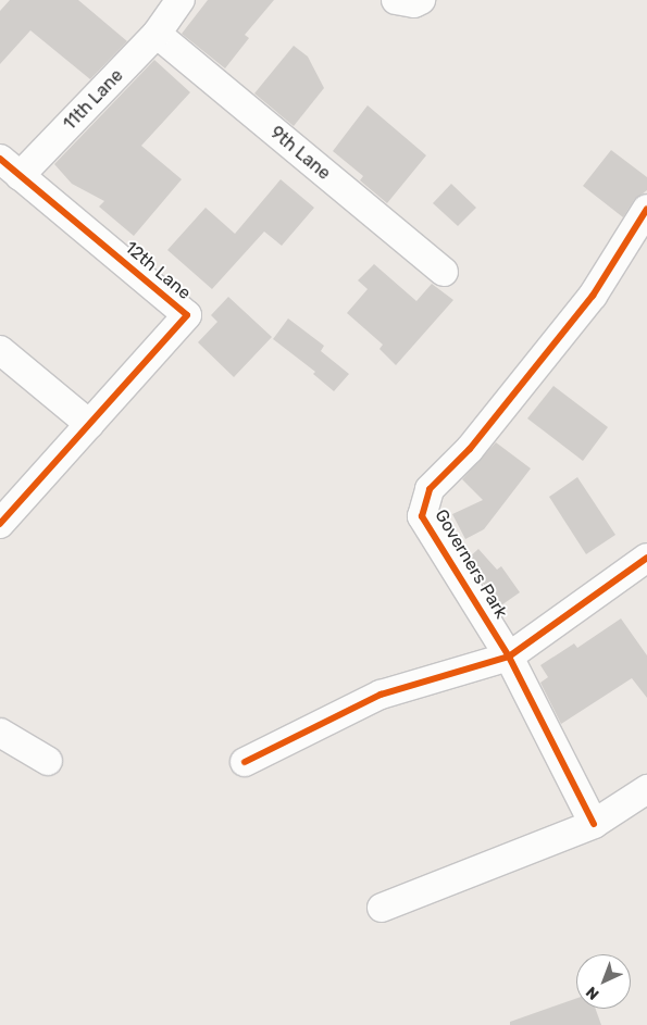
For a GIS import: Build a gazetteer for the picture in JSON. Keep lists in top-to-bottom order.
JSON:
{
  "streets": {
    "street": [
      "11th Lane",
      "9th Lane",
      "12th Lane",
      "Governers Park"
    ]
  },
  "crossings": [
    ["11th Lane", "9th Lane"],
    ["11th Lane", "12th Lane"]
  ],
  "north": "bottom left"
}
